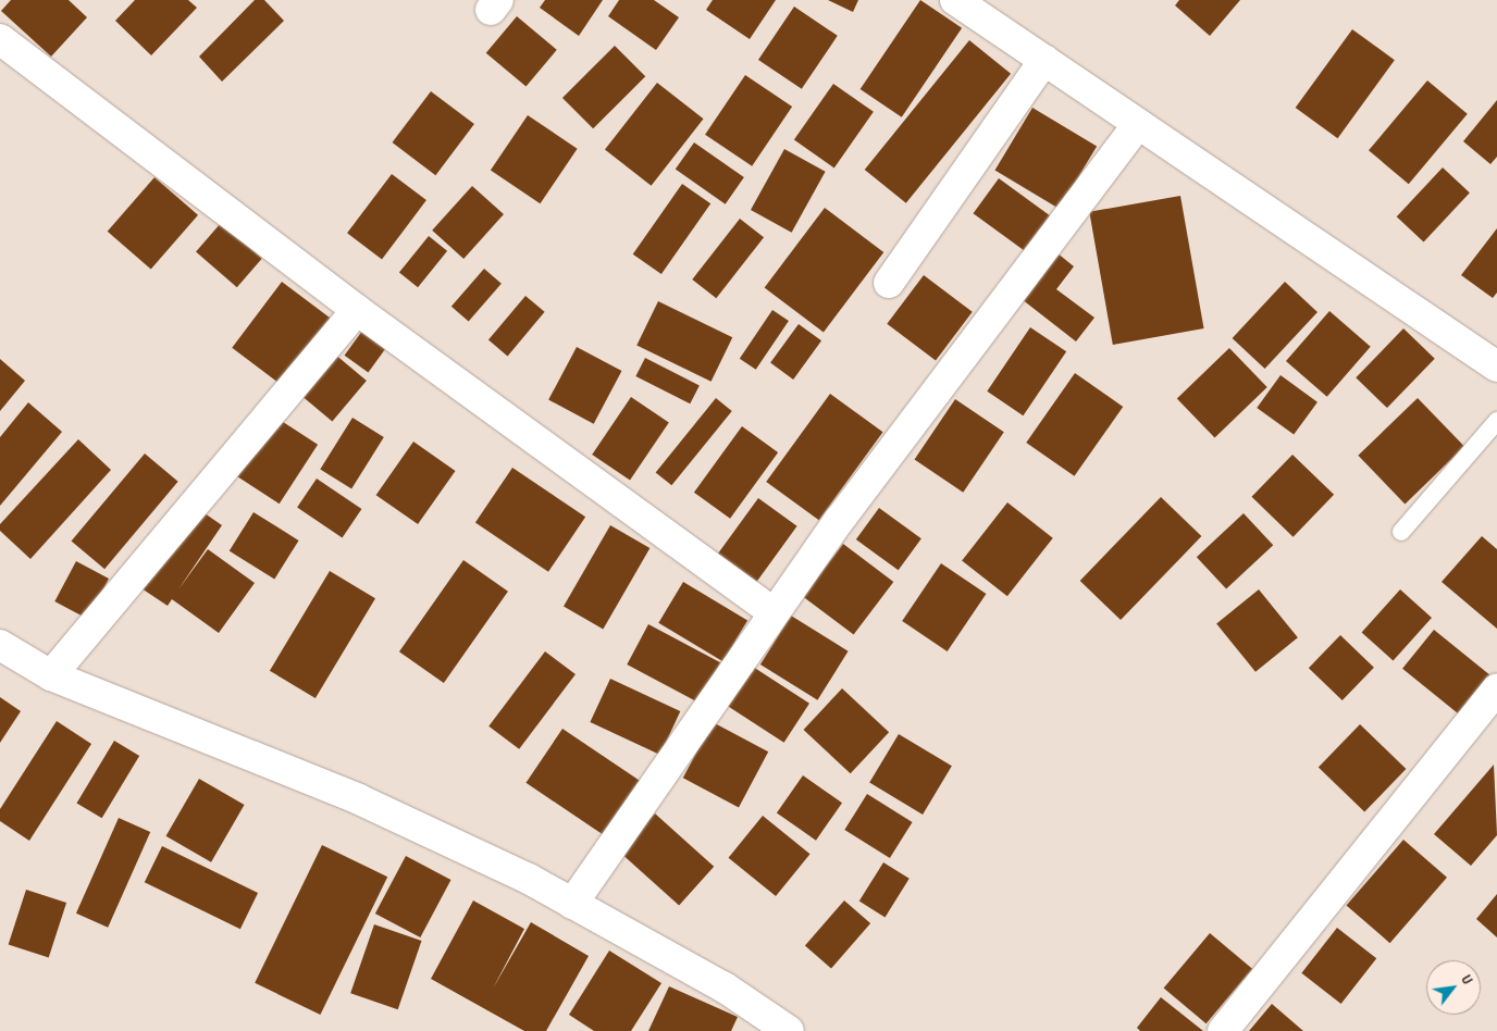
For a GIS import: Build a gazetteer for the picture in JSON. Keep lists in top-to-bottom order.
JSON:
{
  "north": "top right"
}
